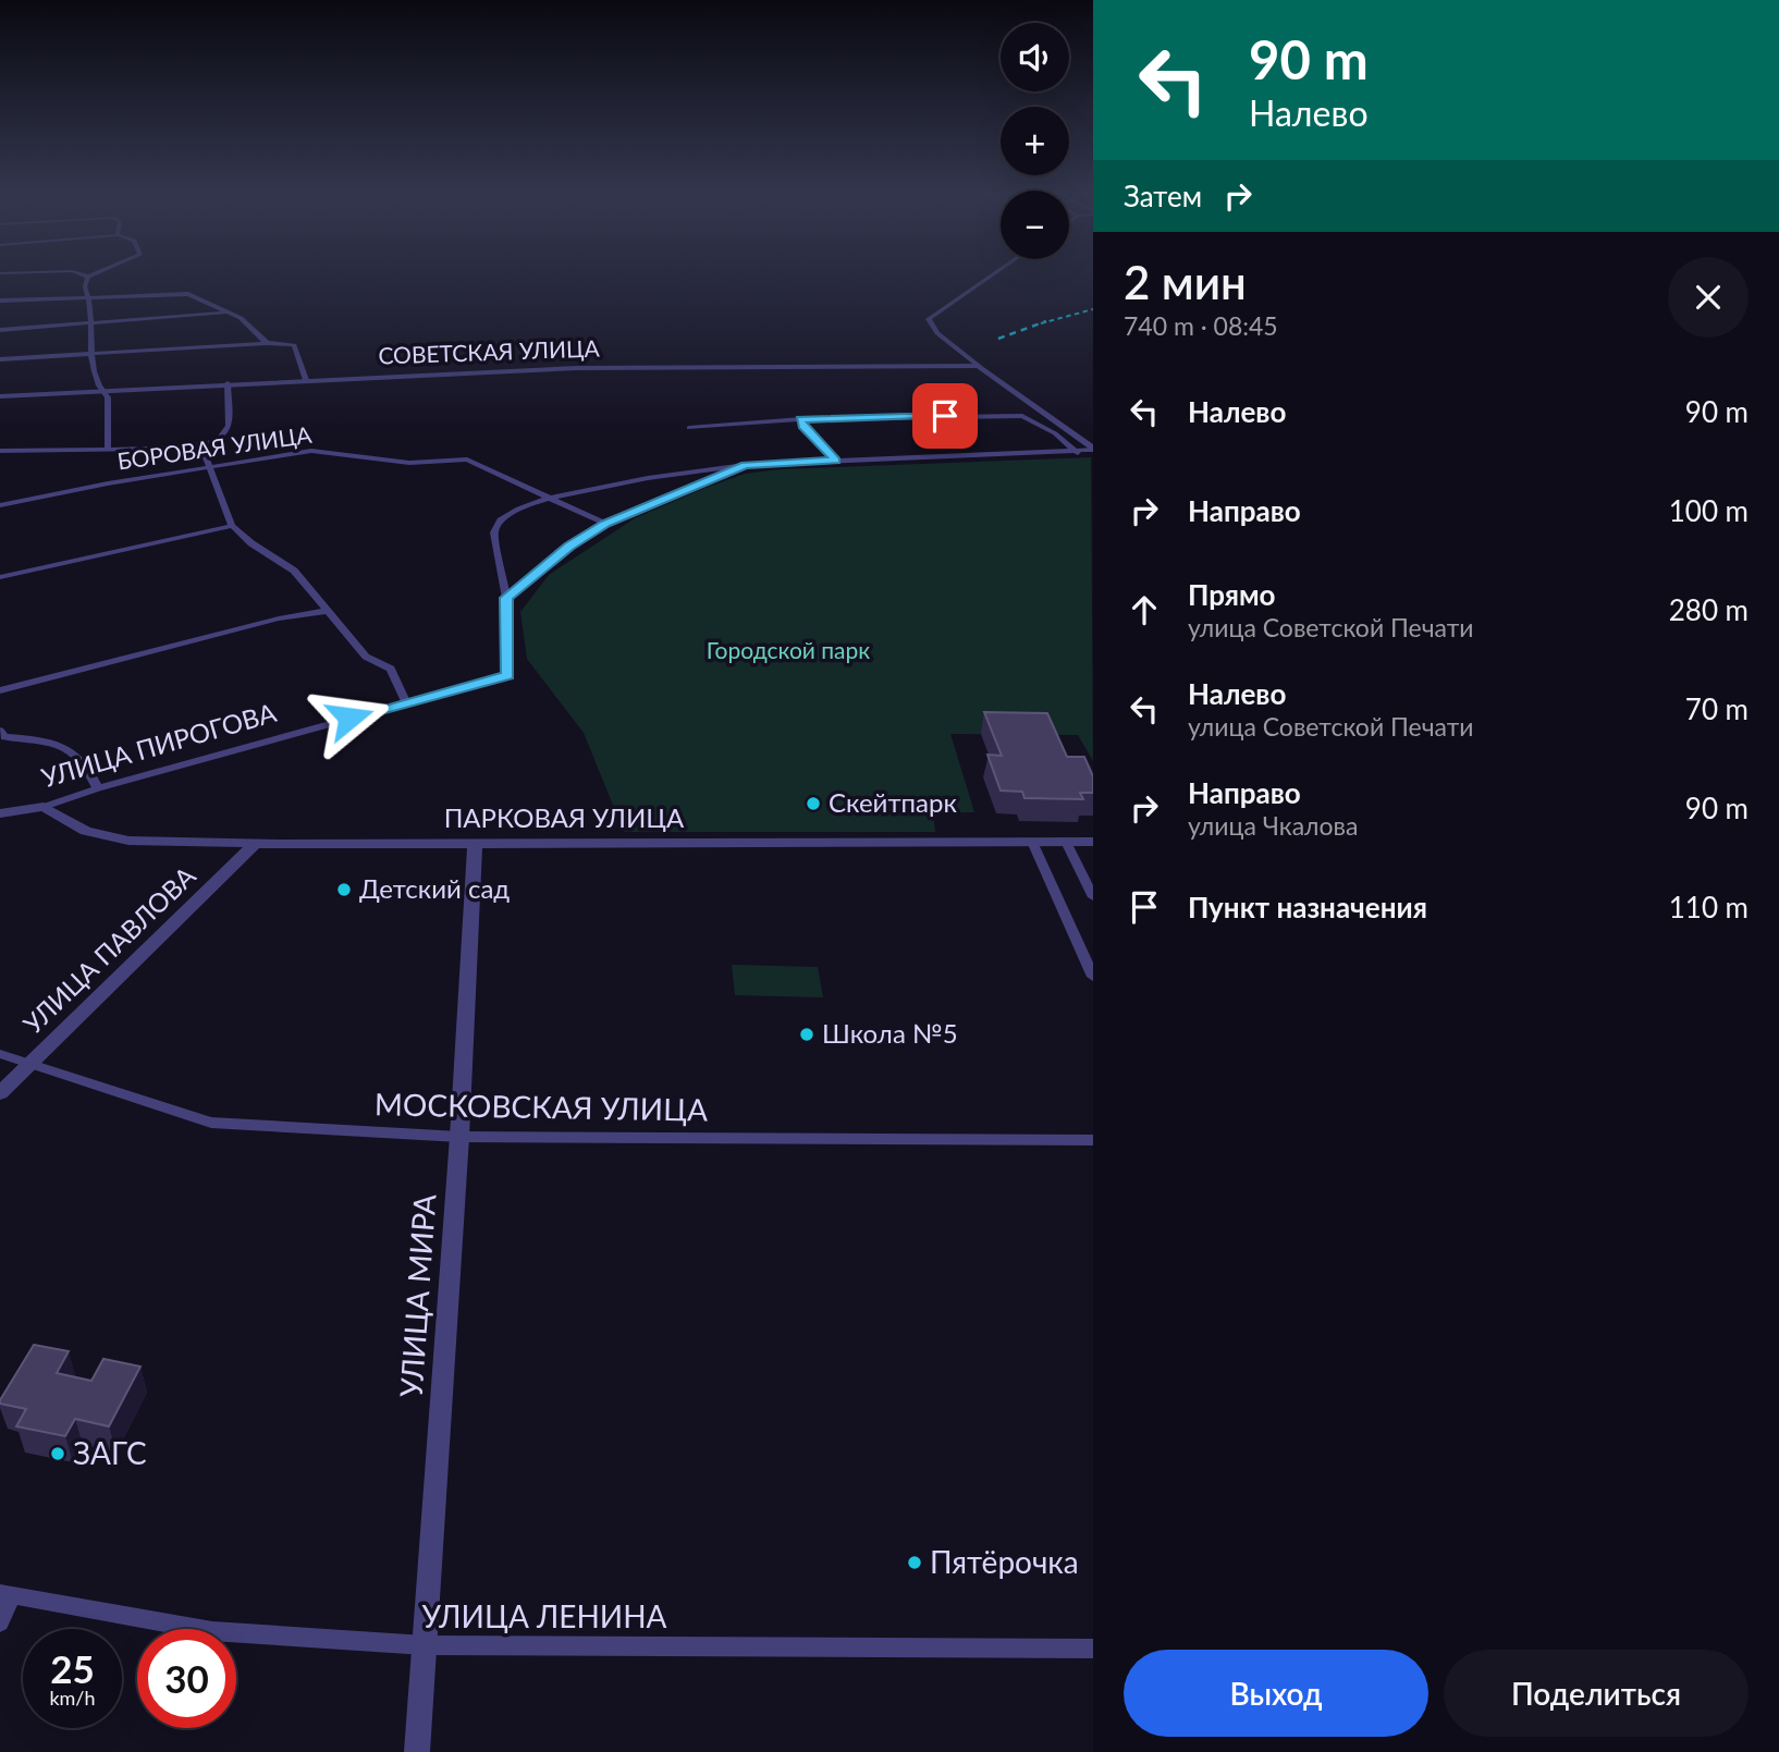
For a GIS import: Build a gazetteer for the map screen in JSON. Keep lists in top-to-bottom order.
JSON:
{
  "streets": {
    "street": [
      "СОВЕТСКАЯ УЛИЦА",
      "БОРОВАЯ УЛИЦА",
      "УЛИЦА ПИРОГОВА",
      "ПАРКОВАЯ УЛИЦА",
      "УЛИЦА ПАВЛОВА",
      "МОСКОВСКАЯ УЛИЦА",
      "УЛИЦА МИРА",
      "УЛИЦА ЛЕНИНА"
    ]
  },
  "crossings": [
    ["УЛИЦА ПИРОГОВА", "ПАРКОВАЯ УЛИЦА"],
    ["ПАРКОВАЯ УЛИЦА", "УЛИЦА ПАВЛОВА"],
    ["ПАРКОВАЯ УЛИЦА", "УЛИЦА МИРА"],
    ["УЛИЦА ПАВЛОВА", "МОСКОВСКАЯ УЛИЦА"],
    ["МОСКОВСКАЯ УЛИЦА", "УЛИЦА МИРА"],
    ["УЛИЦА МИРА", "УЛИЦА ЛЕНИНА"]
  ],
  "parks": ["Городской парк"],
  "places": [
    "Скейтпарк",
    "Детский сад",
    "Школа №5",
    "ЗАГС",
    "Пятёрочка"
  ],
  "page": {
    "turn": ["90 m", "Налево"],
    "map_buttons": ["+", "−"],
    "then": "Затем",
    "heading": ["2 мин", "740 m · 08:45"],
    "list": [
      {
        "name": "Налево",
        "value": "90 m"
      },
      {
        "name": "Направо",
        "value": "100 m"
      },
      {
        "name": "Прямо",
        "note": "улица Советской Печати",
        "value": "280 m"
      },
      {
        "name": "Налево",
        "note": "улица Советской Печати",
        "value": "70 m"
      },
      {
        "name": "Направо",
        "note": "улица Чкалова",
        "value": "90 m"
      },
      {
        "name": "Пункт назначения",
        "value": "110 m"
      }
    ],
    "speed": "25 km/h",
    "limit": "30",
    "buttons": ["Выход", "Поделиться"]
  }
}
